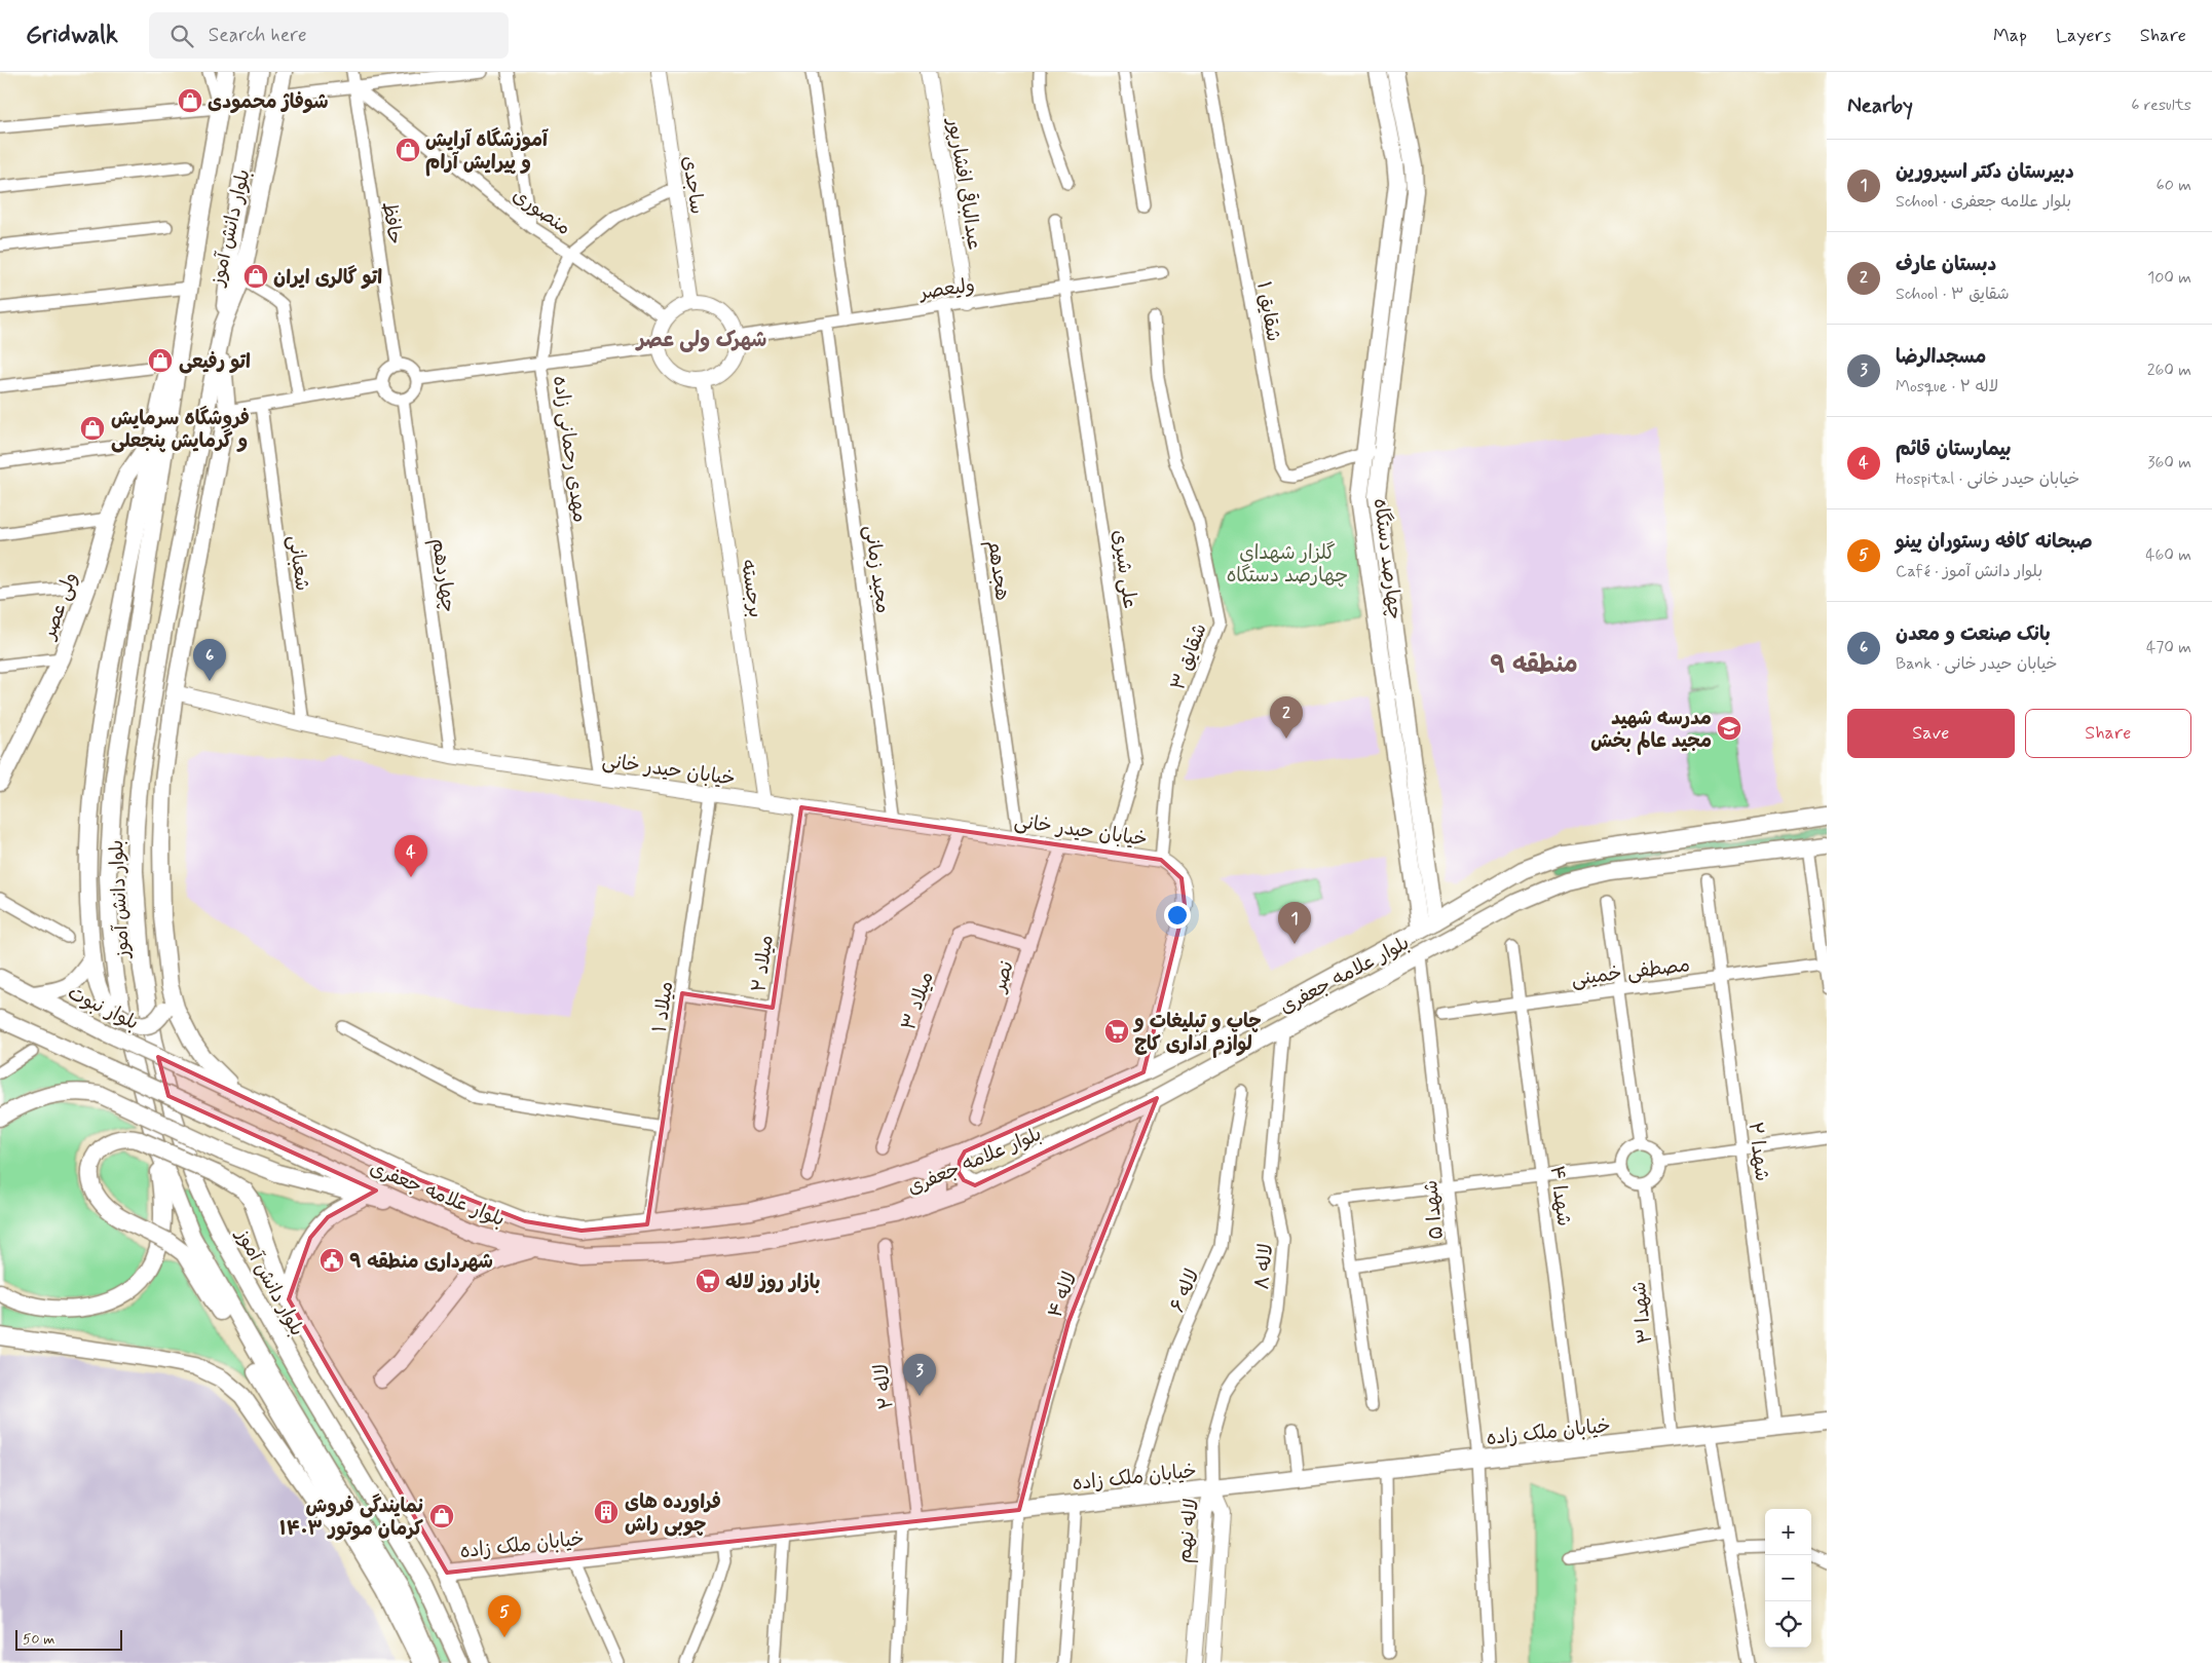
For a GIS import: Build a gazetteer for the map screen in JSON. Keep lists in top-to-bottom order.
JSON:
{
  "streets": {
    "main road": [
      "بلوار دانش آموز",
      "چهارصد دستگاه",
      "ولی عصر",
      "بلوار علامه جعفری",
      "بلوار نبوت",
      "خیابان ملک زاده"
    ],
    "street": [
      "عبدالباقی افشارپور",
      "ساجدی",
      "منصوری",
      "حافظ",
      "ولیعصر",
      "شقایق ۱",
      "مهدی رحمانی زاده",
      "شعبانی",
      "مجید زمانی",
      "علی شیری",
      "هجدهم",
      "چهاردهم",
      "برجسته",
      "شقایق ۳",
      "خیابان حیدر خانی",
      "میلاد ۲",
      "مصطفی خمینی",
      "نصر",
      "میلاد ۳",
      "میلاد ۱",
      "شهدا ۲",
      "شهدا ۴",
      "شهدا ۵",
      "لاله ۸",
      "لاله ۶",
      "لاله ۴",
      "شهدا ۳",
      "لاله ۲",
      "لاله نهم"
    ]
  },
  "crossings": [
    ["عبدالباقی افشارپور", "ولیعصر"],
    ["ساجدی", "منصوری"],
    ["ساجدی", "ولیعصر"],
    ["ساجدی", "مهدی رحمانی زاده"],
    ["ساجدی", "برجسته"],
    ["منصوری", "حافظ"],
    ["منصوری", "ولیعصر"],
    ["منصوری", "مهدی رحمانی زاده"],
    ["منصوری", "برجسته"],
    ["حافظ", "چهاردهم"],
    ["ولیعصر", "مجید زمانی"],
    ["ولیعصر", "علی شیری"],
    ["ولیعصر", "هجدهم"],
    ["ولیعصر", "برجسته"],
    ["شقایق ۱", "چهارصد دستگاه"],
    ["مهدی رحمانی زاده", "خیابان حیدر خانی"],
    ["چهارصد دستگاه", "بلوار علامه جعفری"],
    ["شعبانی", "خیابان حیدر خانی"],
    ["مجید زمانی", "خیابان حیدر خانی"],
    ["علی شیری", "خیابان حیدر خانی"],
    ["هجدهم", "خیابان حیدر خانی"],
    ["چهاردهم", "خیابان حیدر خانی"],
    ["برجسته", "خیابان حیدر خانی"],
    ["شقایق ۳", "خیابان حیدر خانی"],
    ["خیابان حیدر خانی", "میلاد ۲"],
    ["خیابان حیدر خانی", "نصر"],
    ["خیابان حیدر خانی", "میلاد ۱"],
    ["مصطفی خمینی", "شهدا ۲"],
    ["مصطفی خمینی", "شهدا ۴"],
    ["بلوار علامه جعفری", "بلوار نبوت"],
    ["بلوار علامه جعفری", "میلاد ۱"],
    ["بلوار علامه جعفری", "شهدا ۵"],
    ["بلوار علامه جعفری", "لاله ۸"],
    ["بلوار علامه جعفری", "لاله ۴"],
    ["نصر", "میلاد ۳"],
    ["شهدا ۲", "خیابان ملک زاده"],
    ["شهدا ۴", "خیابان ملک زاده"],
    ["شهدا ۵", "خیابان ملک زاده"],
    ["لاله ۸", "خیابان ملک زاده"],
    ["لاله ۸", "لاله نهم"],
    ["لاله ۶", "خیابان ملک زاده"],
    ["لاله ۴", "خیابان ملک زاده"],
    ["شهدا ۳", "خیابان ملک زاده"],
    ["لاله ۲", "خیابان ملک زاده"],
    ["خیابان ملک زاده", "لاله نهم"]
  ],
  "districts": ["شهرک ولی عصر", "منطقه ۹"],
  "parks": ["گلزار شهدای چهارصد دستگاه"],
  "places": {
    "shop": [
      "شوفاژ محمودی",
      "آموزشگاه آرایش و پیرایش آرام",
      "اتو گالری ایران",
      "اتو رفیعی",
      "فروشگاه سرمایش و گرمایش پنجعلی",
      "نمایندگی فروش ۱۴۰۳ کرمان موتور"
    ],
    "school or university": ["مدرسه شهید مجید عالم بخش"],
    "supermarket": ["چاپ و تبلیغات و لوازم اداری کاج", "بازار روز لاله"],
    "public building": ["شهرداری منطقه ۹"],
    "building": ["فراورده های چوبی راش"]
  },
  "scale_bar": "50 m",
  "page": {
    "header": "Gridwalk",
    "search": "Search here",
    "nav": ["Map", "Layers", "Share"],
    "heading": ["Nearby", "6 results"],
    "list": [
      {
        "mark": "1",
        "name": "دبیرستان دکتر اسپرورین",
        "note": "School · بلوار علامه جعفری",
        "value": "60 m"
      },
      {
        "mark": "2",
        "name": "دبستان عارف",
        "note": "School · شقایق ۳",
        "value": "100 m"
      },
      {
        "mark": "3",
        "name": "مسجدالرضا",
        "note": "Mosque · لاله ۲",
        "value": "260 m"
      },
      {
        "mark": "4",
        "name": "بیمارستان قائم",
        "note": "Hospital · خیابان حیدر خانی",
        "value": "360 m"
      },
      {
        "mark": "5",
        "name": "صبحانه کافه رستوران پینو",
        "note": "Café · بلوار دانش آموز",
        "value": "460 m"
      },
      {
        "mark": "6",
        "name": "بانک صنعت و معدن",
        "note": "Bank · خیابان حیدر خانی",
        "value": "470 m"
      }
    ],
    "pins": [
      "6",
      "2",
      "4",
      "1",
      "3",
      "5"
    ],
    "buttons": ["Save", "Share"],
    "map_buttons": ["+", "−"],
    "scale": "50 m"
  }
}
